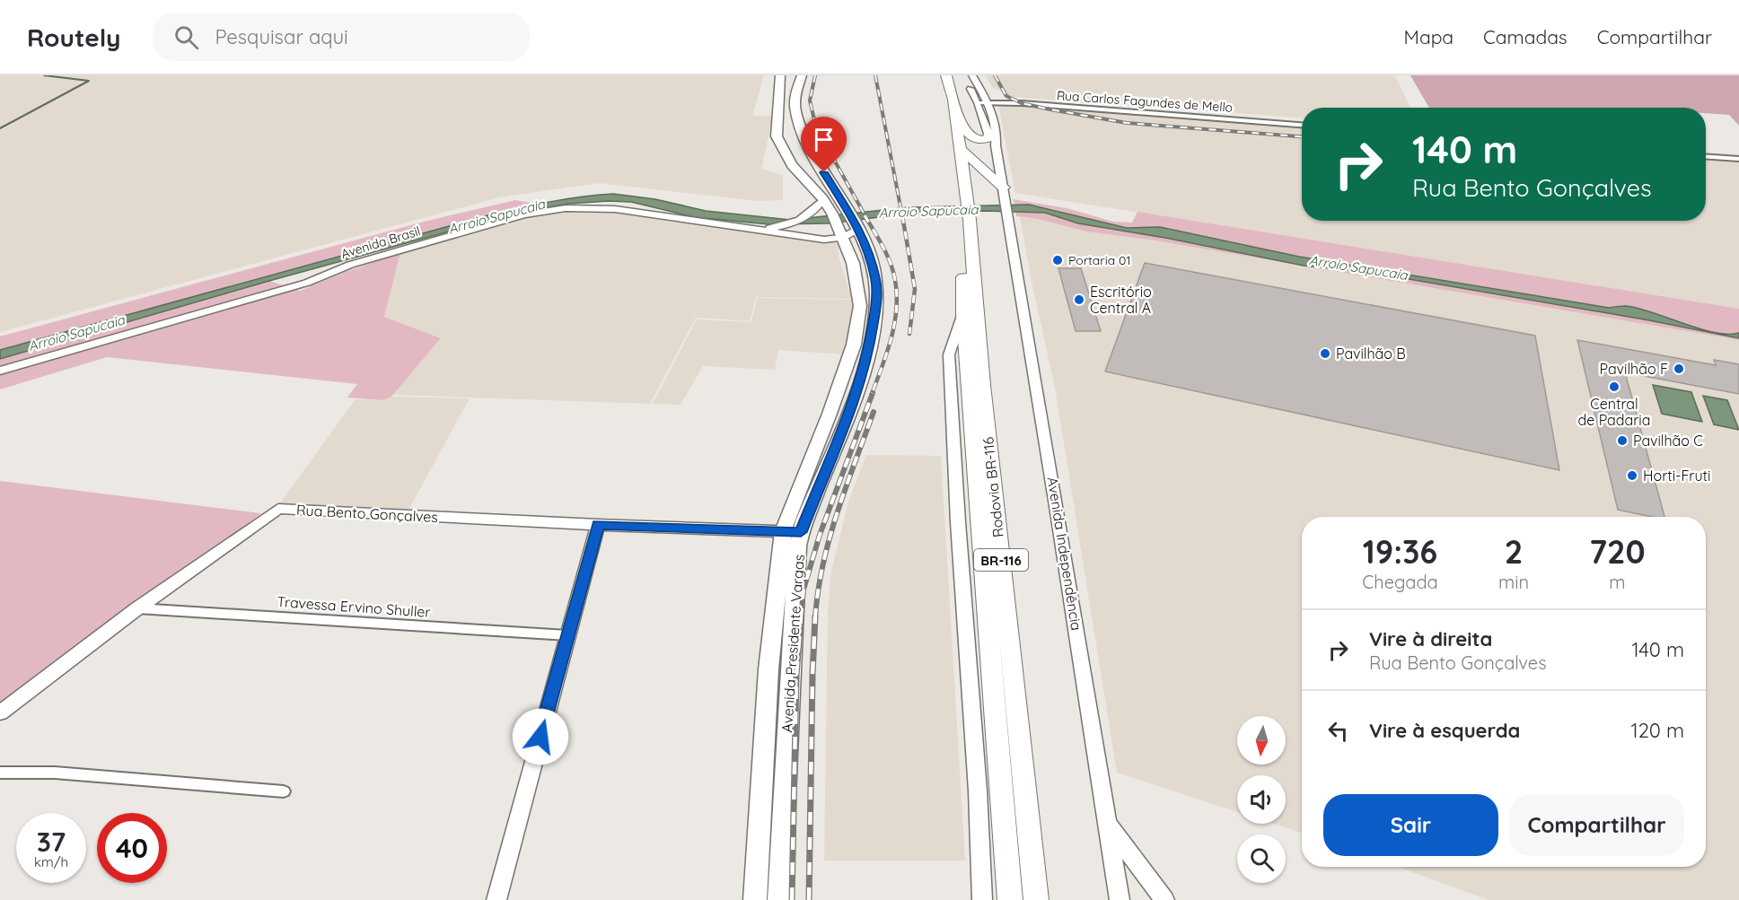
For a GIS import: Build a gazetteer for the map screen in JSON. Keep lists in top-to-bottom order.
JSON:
{
  "streets": {
    "highway": ["Rodovia BR-116", "BR-116"],
    "main road": [
      "Avenida Brasil",
      "Rua Bento Gonçalves",
      "Avenida Independência",
      "Avenida Presidente Vargas"
    ],
    "street": ["Rua Carlos Fagundes de Mello", "Travessa Ervino Shuller"]
  },
  "crossings": [
    ["Rua Carlos Fagundes de Mello", "Avenida Independência"],
    ["Avenida Brasil", "Avenida Presidente Vargas"],
    ["Rua Bento Gonçalves", "Travessa Ervino Shuller"],
    ["Rua Bento Gonçalves", "Avenida Presidente Vargas"]
  ],
  "water": ["Arroio Sapucaia"],
  "places": [
    "Portaria 01",
    "Escritório Central A",
    "Pavilhão B",
    "Pavilhão F",
    "Central de Padaria",
    "Pavilhão C",
    "Horti-Fruti"
  ],
  "north": "bottom",
  "page": {
    "header": "Routely",
    "search": "Pesquisar aqui",
    "nav": ["Mapa", "Camadas", "Compartilhar"],
    "turn": ["140 m", "Rua Bento Gonçalves"],
    "eta": [
      "19:36",
      "Chegada",
      "2",
      "min",
      "720",
      "m"
    ],
    "list": [
      {
        "name": "Vire à direita",
        "note": "Rua Bento Gonçalves",
        "value": "140 m"
      },
      {
        "name": "Vire à esquerda",
        "value": "120 m"
      }
    ],
    "buttons": ["Sair", "Compartilhar"],
    "speed": "37 km/h",
    "limit": "40"
  }
}
